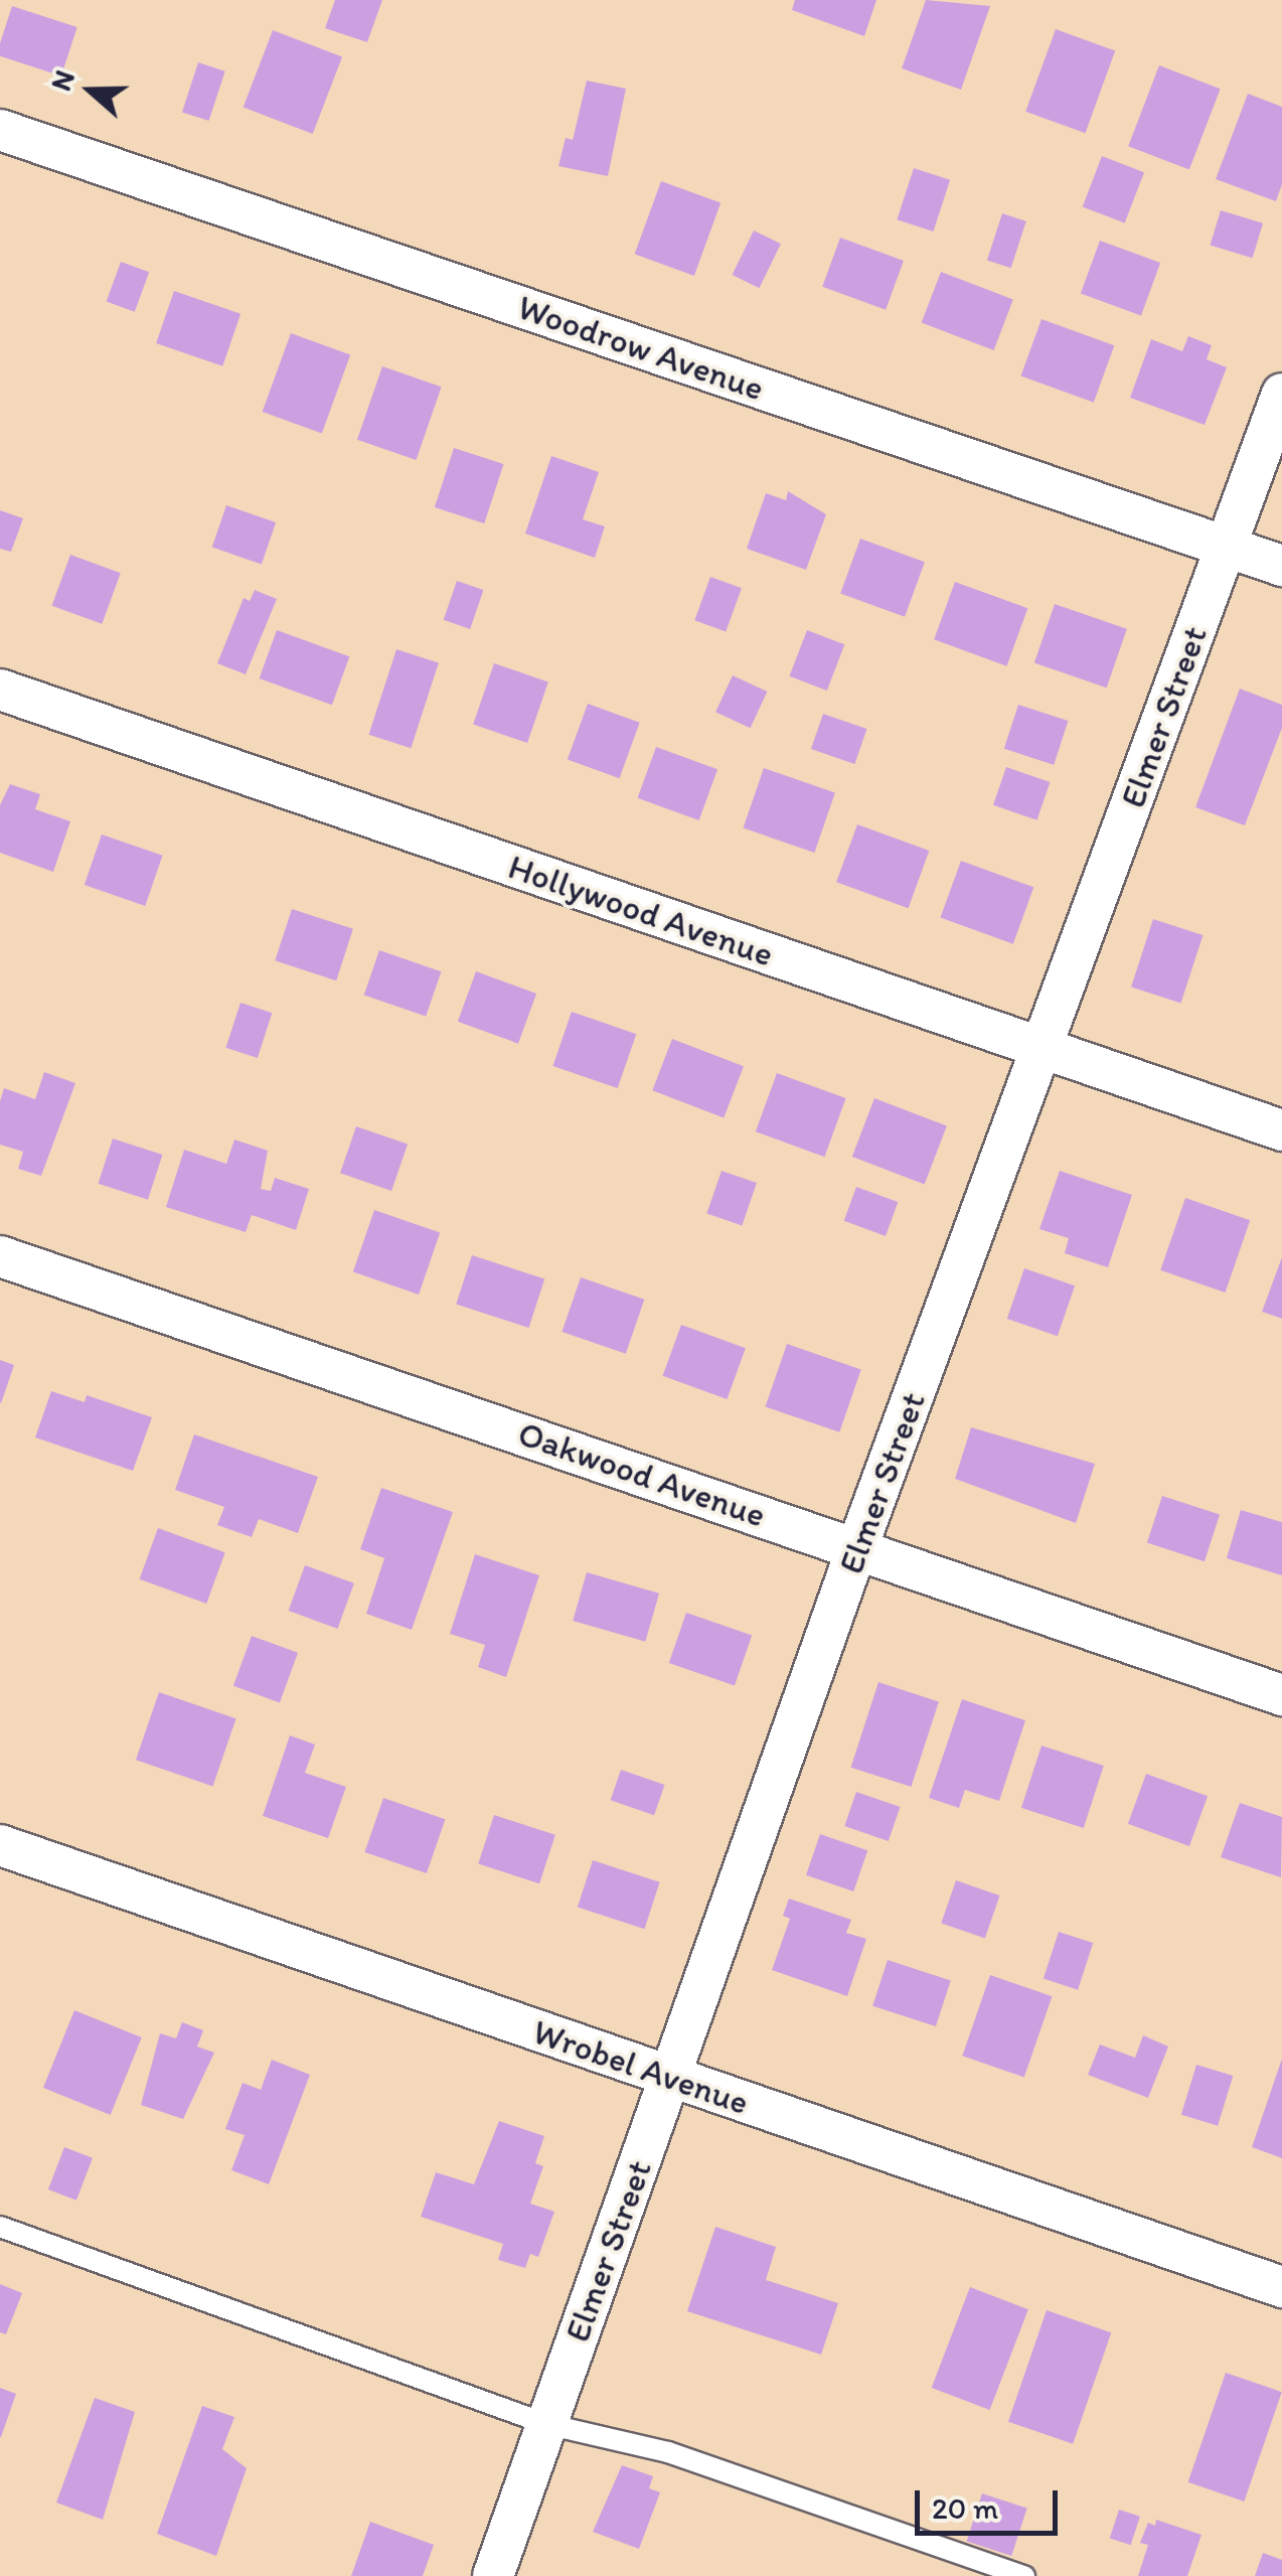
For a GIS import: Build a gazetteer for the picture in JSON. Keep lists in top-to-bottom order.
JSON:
{
  "streets": {
    "street": [
      "Woodrow Avenue",
      "Elmer Street",
      "Hollywood Avenue",
      "Oakwood Avenue",
      "Wrobel Avenue"
    ]
  },
  "crossings": [
    ["Woodrow Avenue", "Elmer Street"],
    ["Elmer Street", "Hollywood Avenue"],
    ["Elmer Street", "Oakwood Avenue"],
    ["Elmer Street", "Wrobel Avenue"]
  ],
  "scale_bar": "20 m",
  "north": "left"
}
